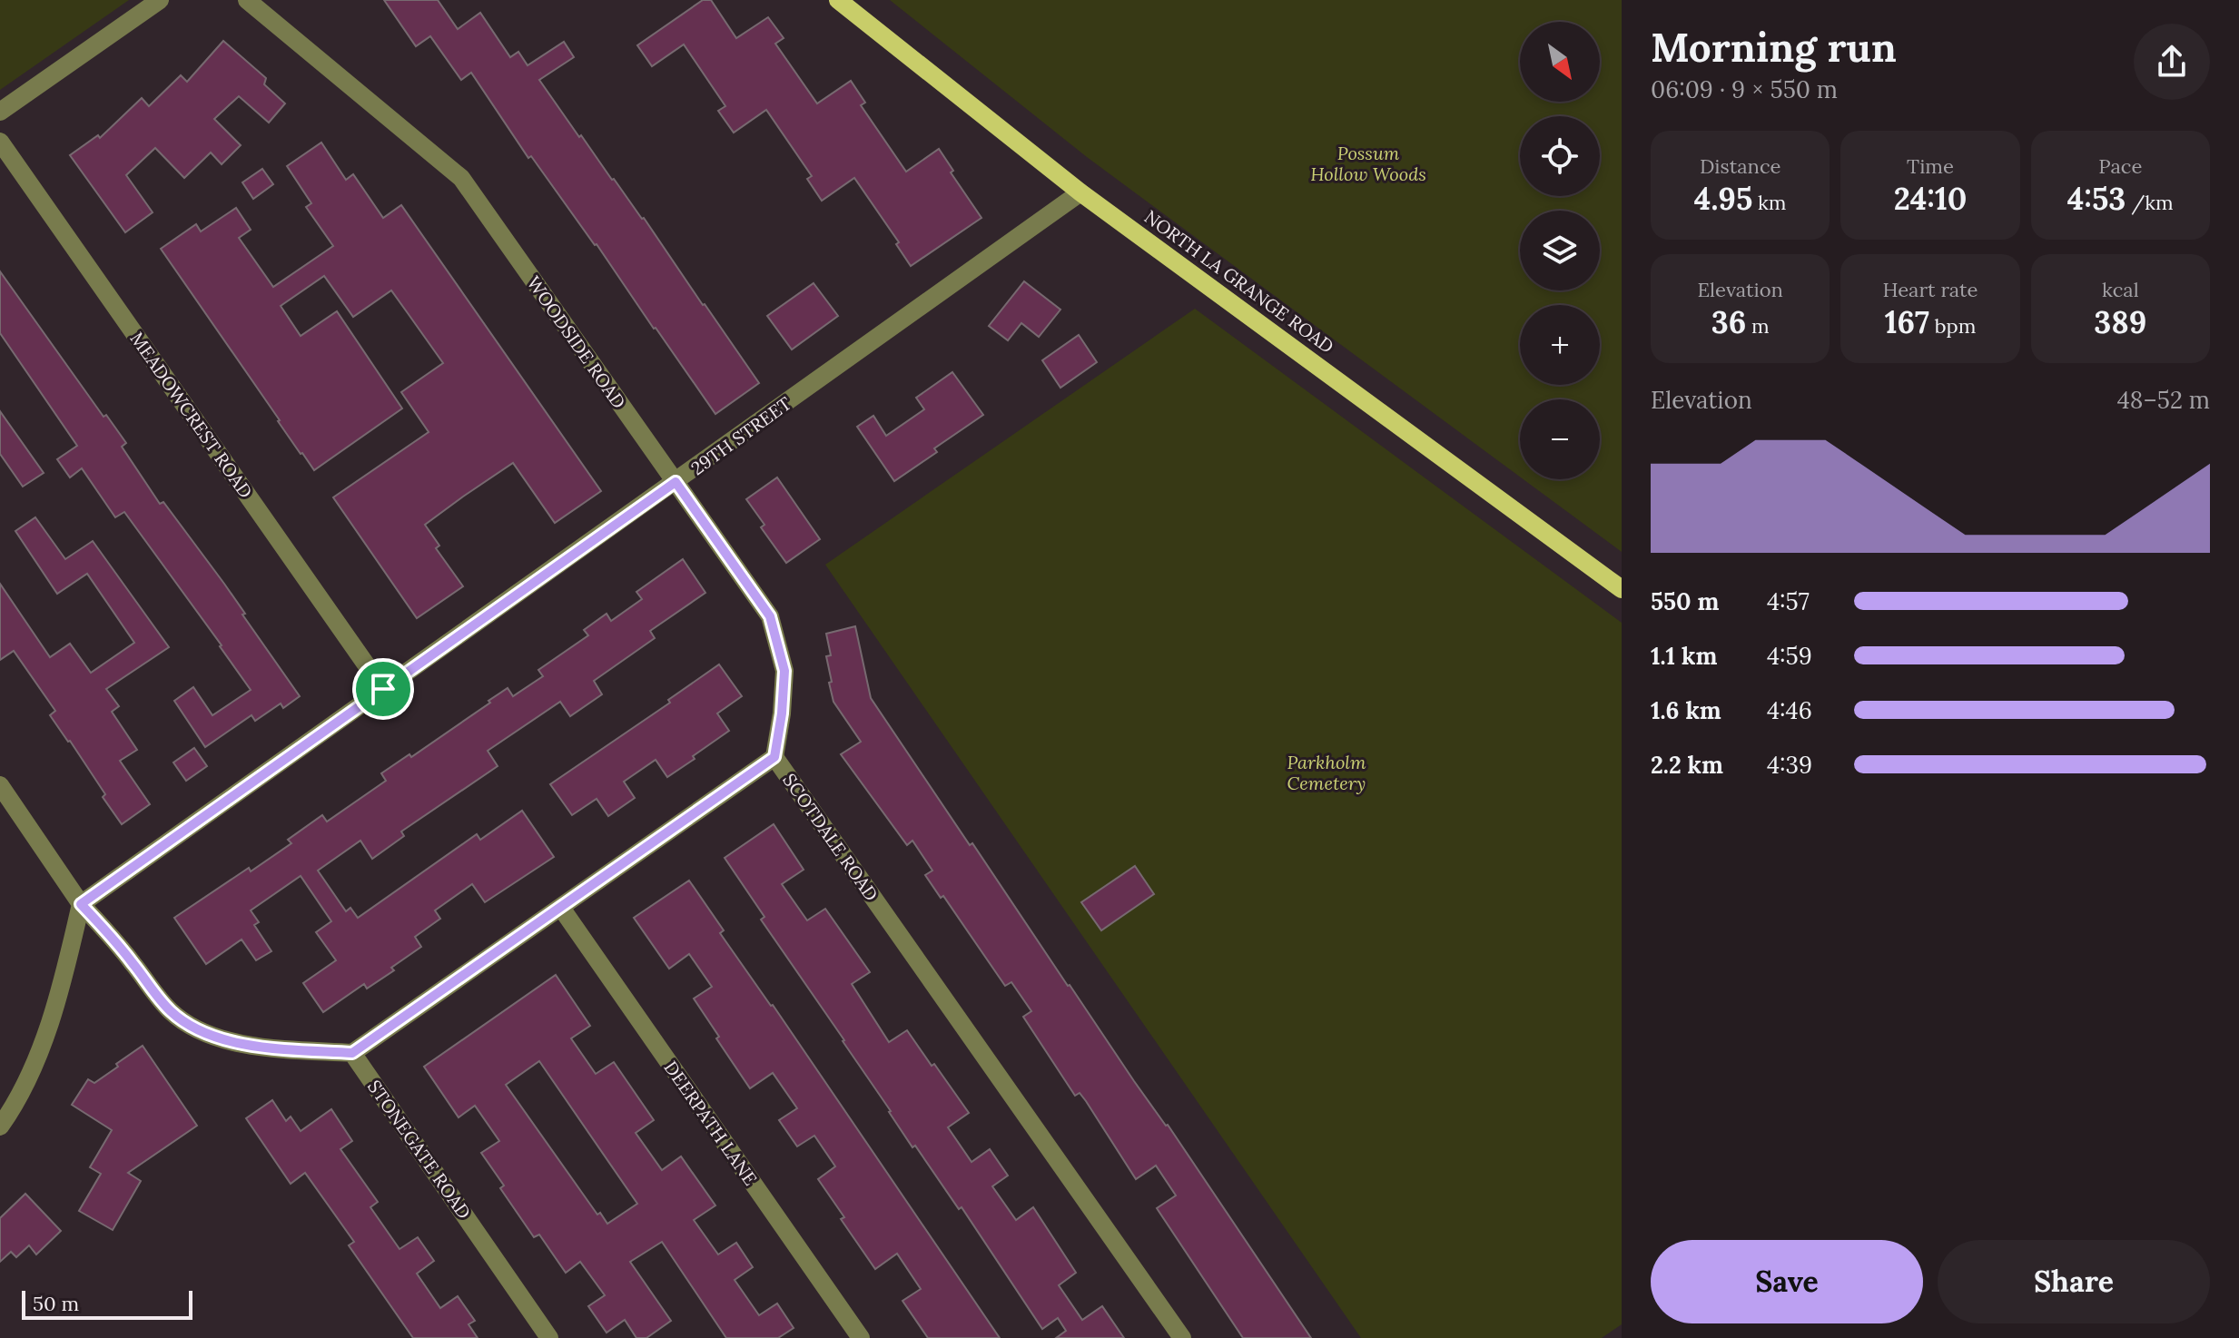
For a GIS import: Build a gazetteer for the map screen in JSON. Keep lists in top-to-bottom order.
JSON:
{
  "streets": {
    "main road": ["NORTH LA GRANGE ROAD"],
    "street": [
      "WOODSIDE ROAD",
      "MEADOWCREST ROAD",
      "29TH STREET",
      "SCOTDALE ROAD",
      "DEERPATH LANE",
      "STONEGATE ROAD"
    ]
  },
  "crossings": [
    ["NORTH LA GRANGE ROAD", "29TH STREET"],
    ["WOODSIDE ROAD", "29TH STREET"],
    ["WOODSIDE ROAD", "SCOTDALE ROAD"],
    ["MEADOWCREST ROAD", "29TH STREET"],
    ["SCOTDALE ROAD", "DEERPATH LANE"],
    ["SCOTDALE ROAD", "STONEGATE ROAD"]
  ],
  "parks": ["Possum Hollow Woods", "Parkholm Cemetery"],
  "scale_bar": "50 m",
  "north": "bottom right",
  "page": {
    "heading": ["Morning run", "06:09 · 9 × 550 m"],
    "map_buttons": ["+", "−"],
    "stats": [
      ["Distance", "4.95 km"],
      ["Time", "24:10"],
      ["Pace", "4:53 /km"],
      ["Elevation", "36 m"],
      ["Heart rate", "167 bpm"],
      ["kcal", "389"]
    ],
    "chart": ["Elevation", "48–52 m"],
    "list": [
      {
        "name": "550 m",
        "note": "4:57"
      },
      {
        "name": "1.1 km",
        "note": "4:59"
      },
      {
        "name": "1.6 km",
        "note": "4:46"
      },
      {
        "name": "2.2 km",
        "note": "4:39"
      }
    ],
    "buttons": ["Save", "Share"],
    "scale": "50 m"
  }
}
